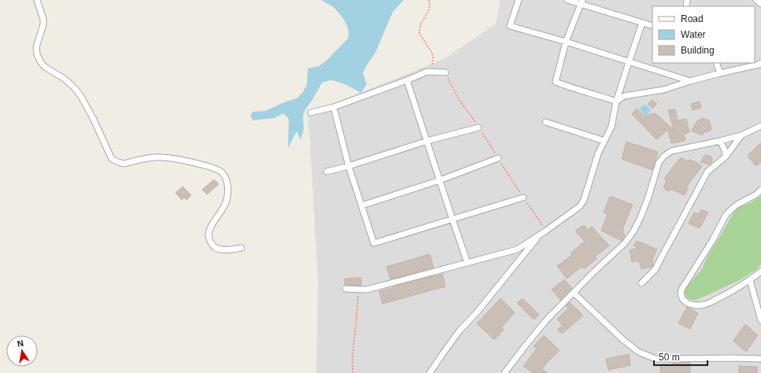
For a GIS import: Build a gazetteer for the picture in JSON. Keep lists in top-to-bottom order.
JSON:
{
  "legend": ["Road", "Water", "Building"],
  "scale_bar": "50 m",
  "north": "top"
}
